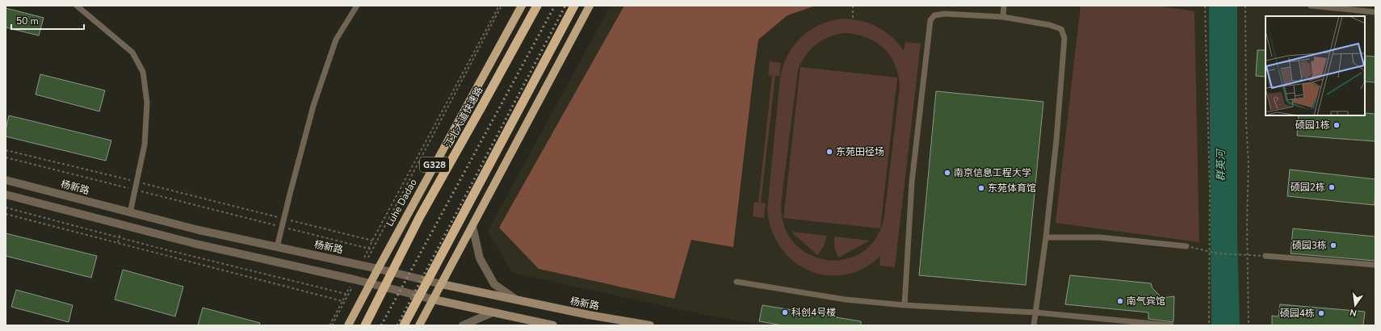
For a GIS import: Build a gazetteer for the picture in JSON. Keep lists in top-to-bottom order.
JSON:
{
  "streets": {
    "highway": ["江北大道快速路", "G328"],
    "main road": ["杨新路", "Luhe Dadao"]
  },
  "crossings": [
    ["杨新路", "Luhe Dadao"]
  ],
  "water": ["群英河"],
  "places": [
    "硕园1栋",
    "东苑田径场",
    "南京信息工程大学",
    "硕园2栋",
    "东苑体育馆",
    "硕园3栋",
    "南气宾馆",
    "科创4号楼",
    "硕园4栋"
  ],
  "scale_bar": "50 m",
  "north": "bottom"
}
